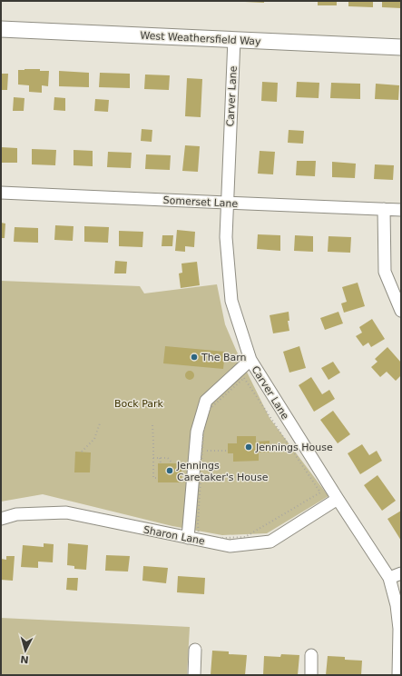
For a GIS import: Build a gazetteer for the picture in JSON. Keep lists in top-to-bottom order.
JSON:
{
  "streets": {
    "street": [
      "West Weathersfield Way",
      "Carver Lane",
      "Somerset Lane",
      "Sharon Lane"
    ]
  },
  "crossings": [
    ["West Weathersfield Way", "Carver Lane"],
    ["Carver Lane", "Somerset Lane"],
    ["Carver Lane", "Sharon Lane"]
  ],
  "parks": ["Bock Park"],
  "places": ["The Barn", "Jennings House", "Jennings Caretaker's House"],
  "north": "bottom"
}
